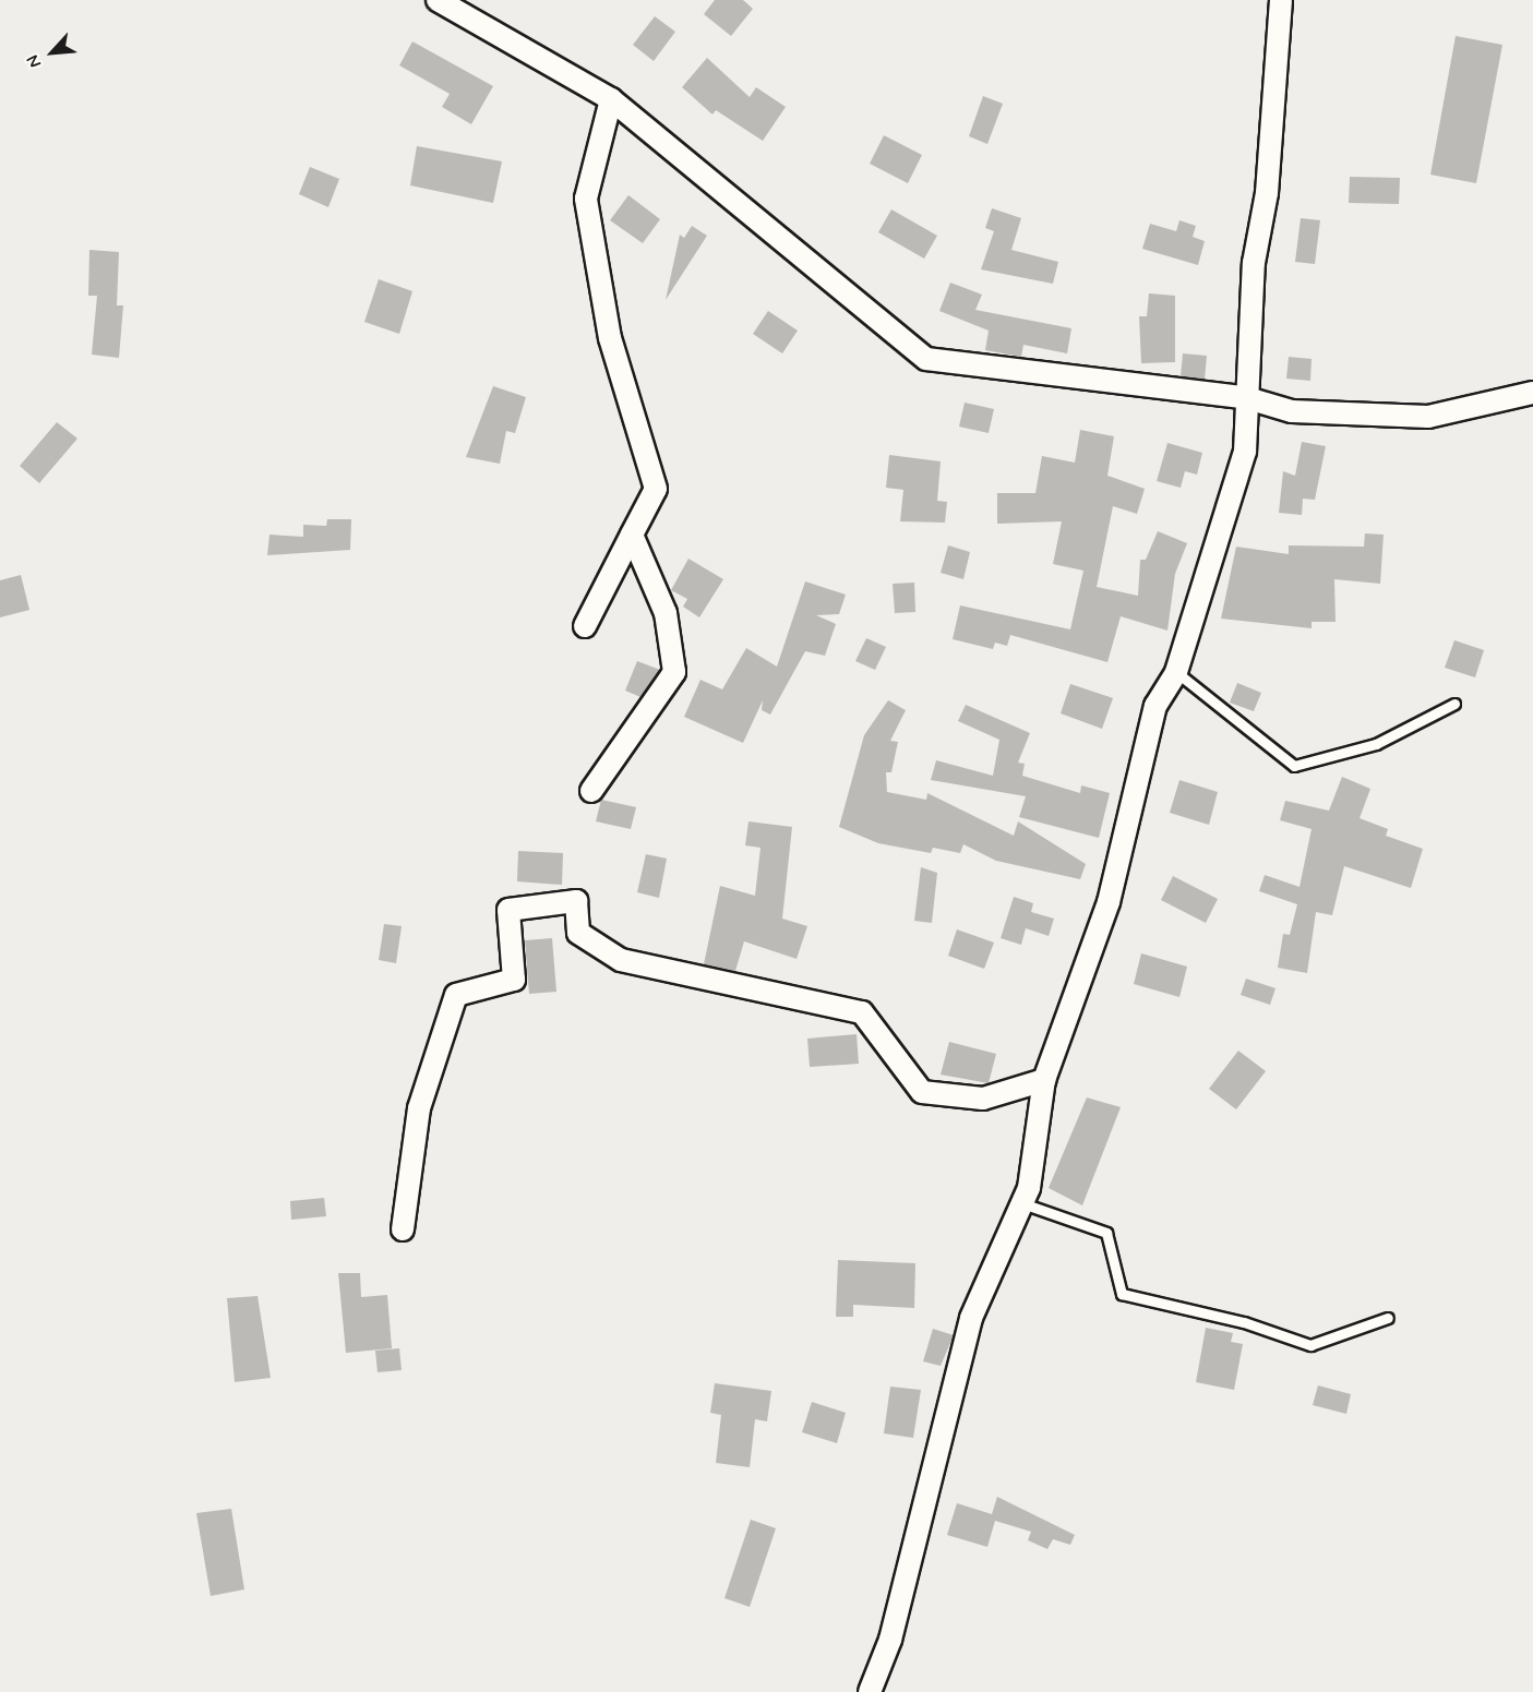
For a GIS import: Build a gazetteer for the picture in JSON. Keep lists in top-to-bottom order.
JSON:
{
  "north": "bottom left"
}
